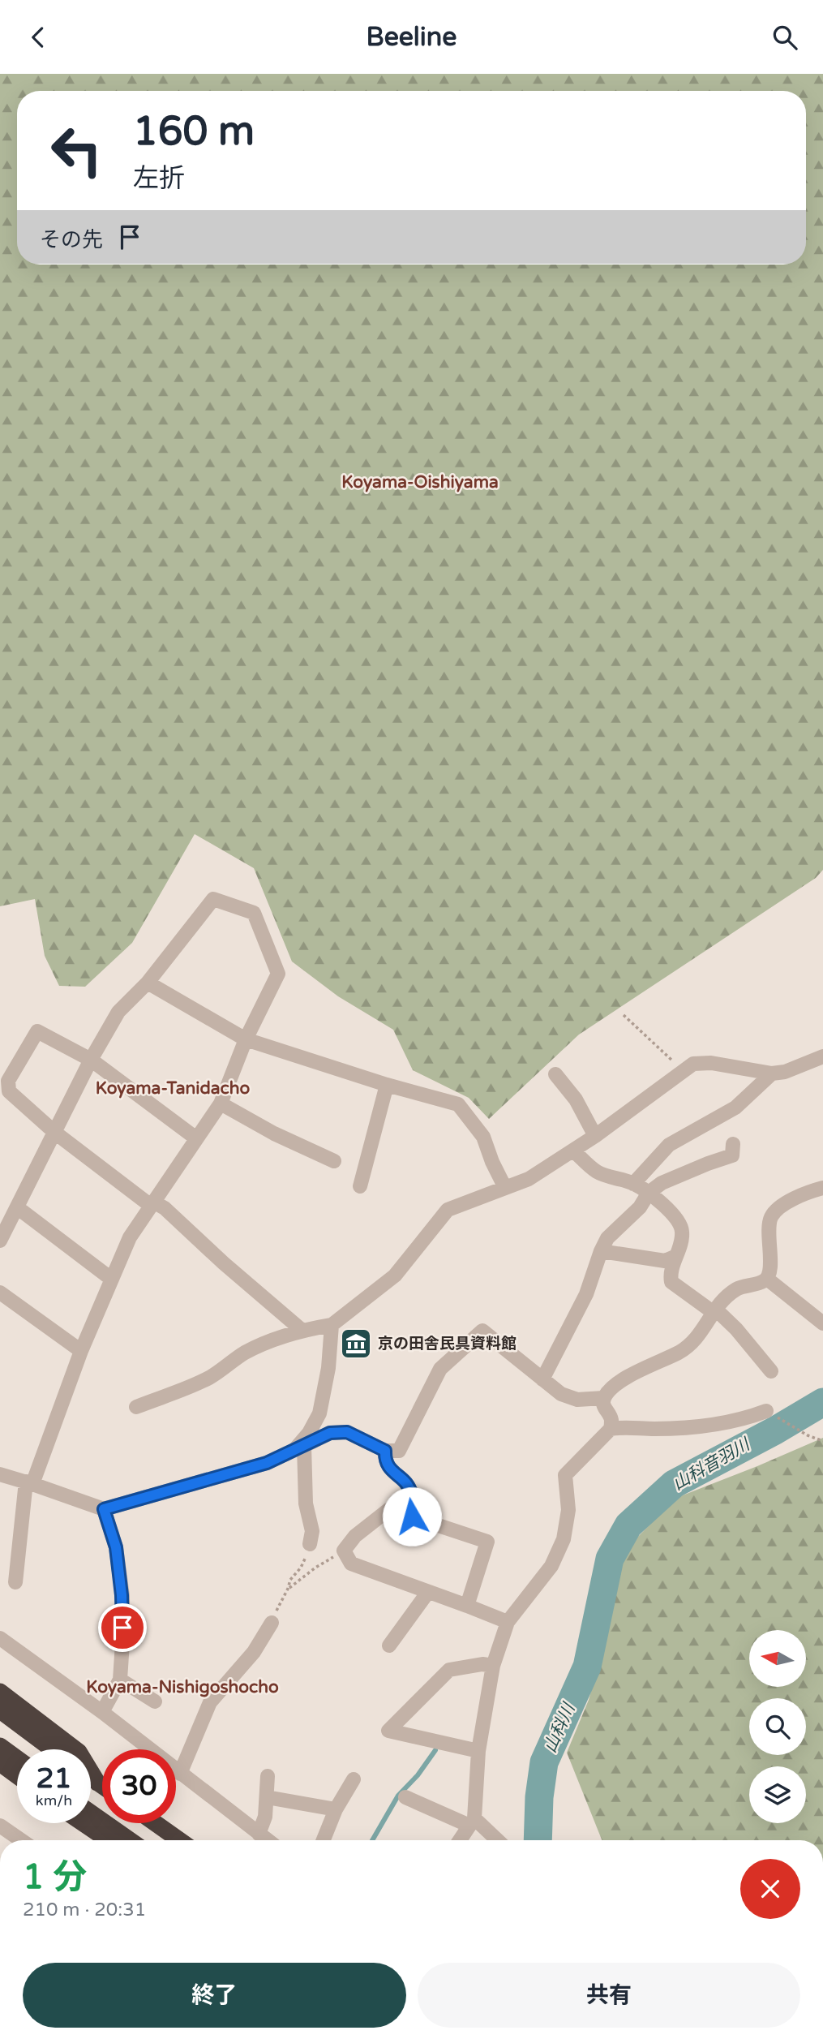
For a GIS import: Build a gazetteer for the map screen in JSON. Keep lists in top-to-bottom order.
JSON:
{
  "districts": ["Koyama-Oishiyama", "Koyama-Tanidacho", "Koyama-Nishigoshocho"],
  "water": ["山科音羽川", "山科川"],
  "places": {
    "museum": ["京の田舎民具資料館"]
  },
  "north": "left",
  "page": {
    "header": "Beeline",
    "turn": ["160 m", "左折"],
    "then": "その先",
    "speed": "21 km/h",
    "limit": "30",
    "heading": ["1 分", "210 m · 20:31"],
    "buttons": ["終了", "共有"]
  }
}
